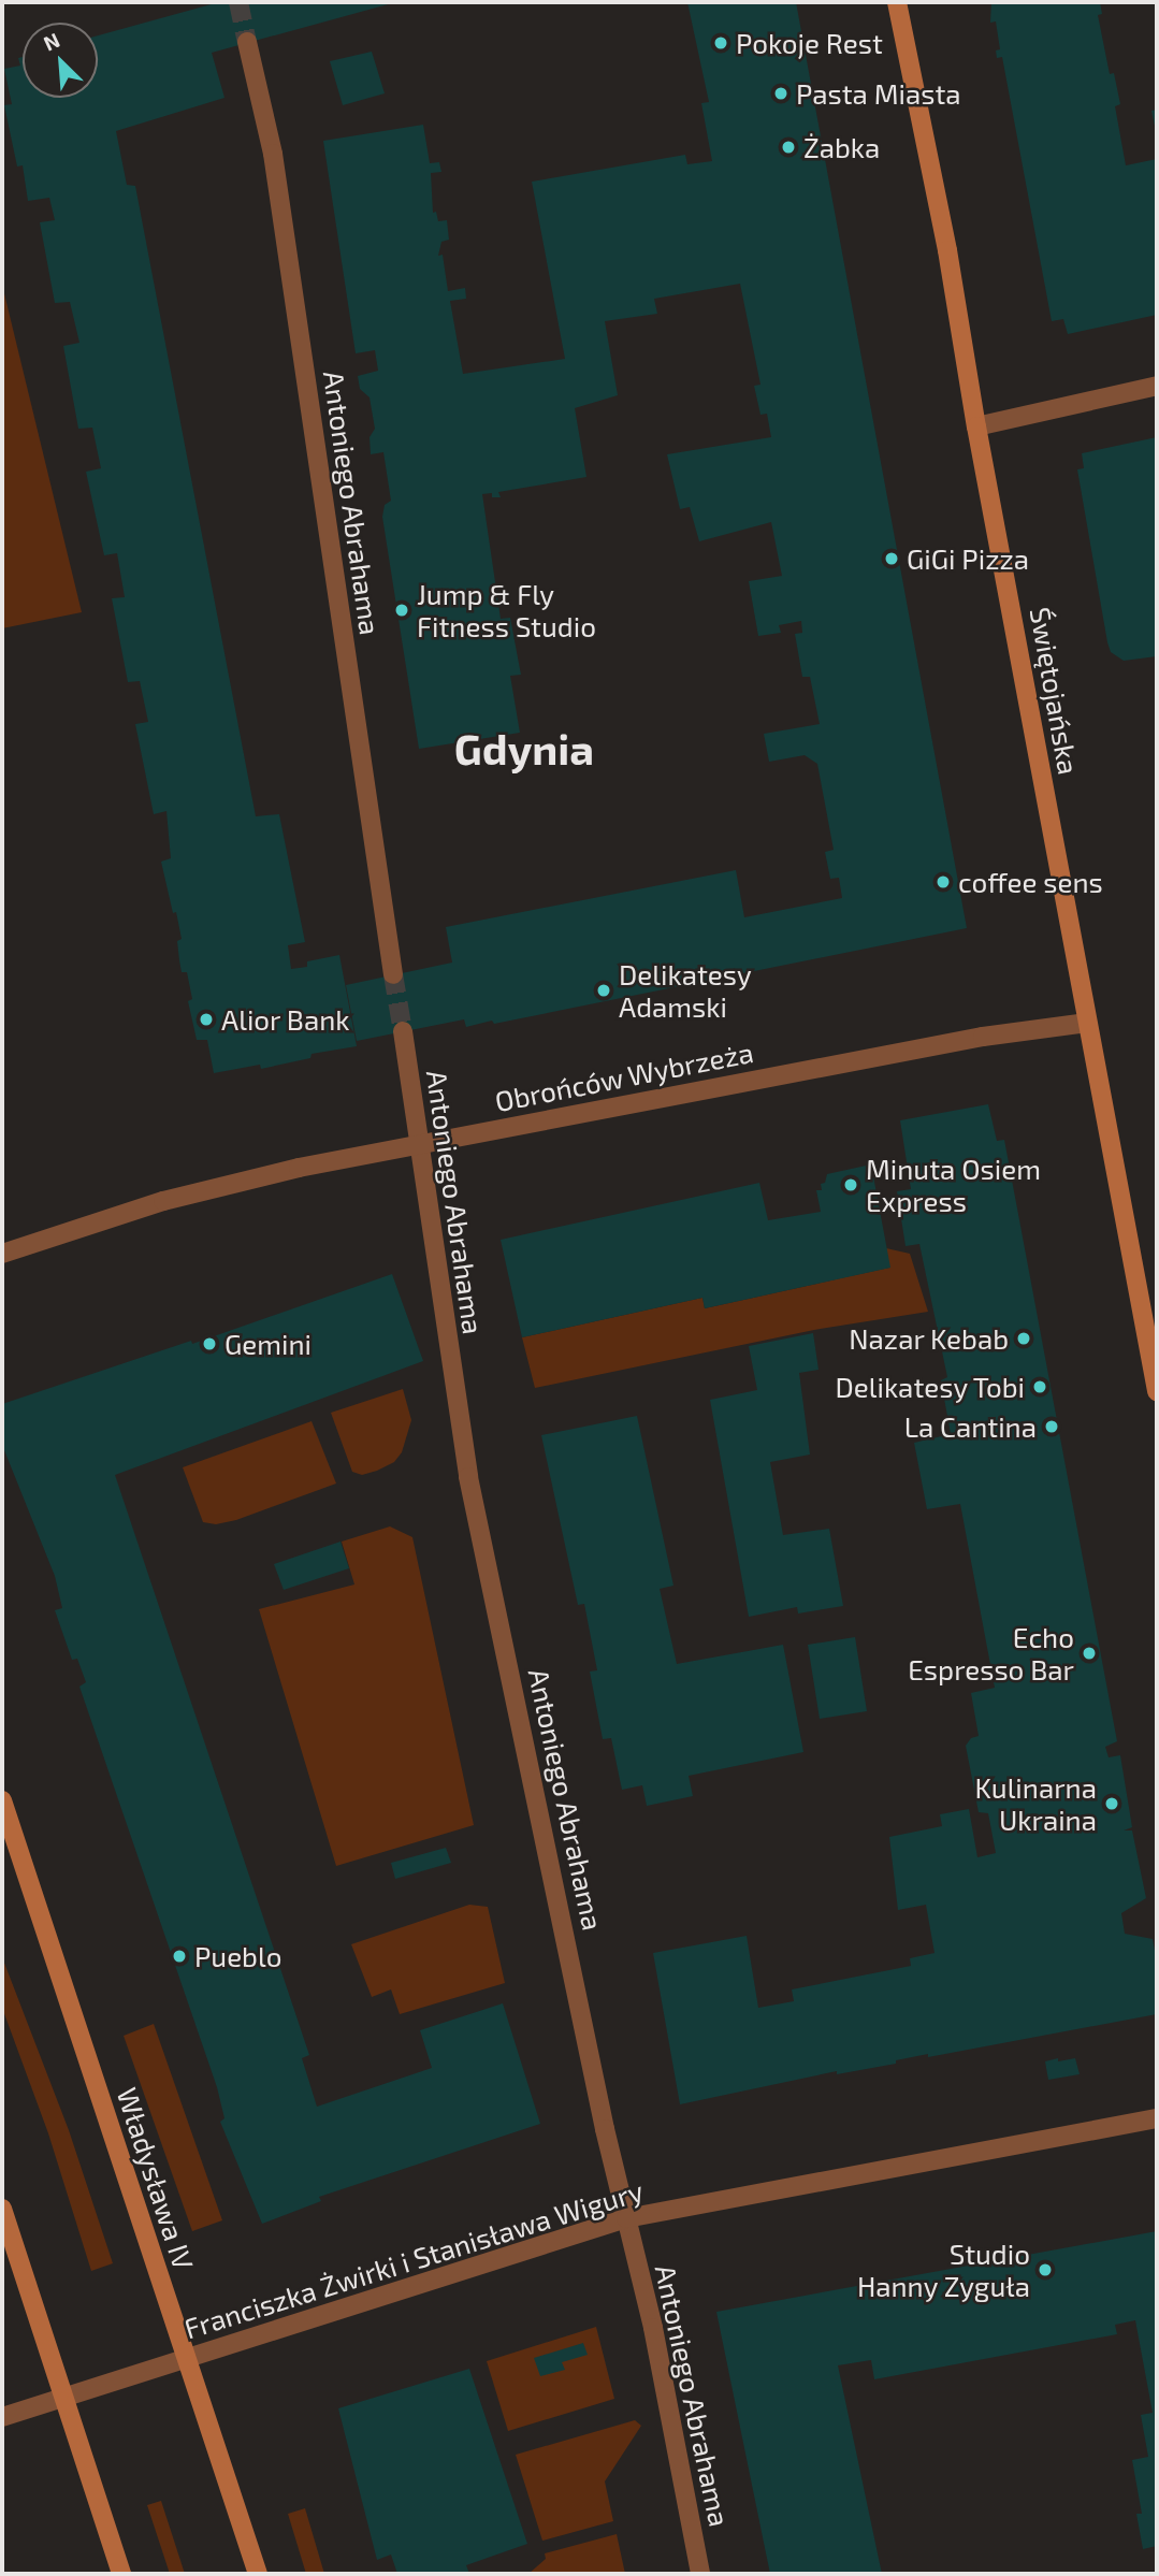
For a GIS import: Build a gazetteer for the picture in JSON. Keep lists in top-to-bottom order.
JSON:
{
  "streets": {
    "street": [
      "Antoniego Abrahama",
      "Świętojańska",
      "Obrońców Wybrzeża",
      "Władysława IV",
      "Franciszka Żwirki i Stanisława Wigury"
    ]
  },
  "crossings": [
    ["Antoniego Abrahama", "Obrońców Wybrzeża"],
    ["Antoniego Abrahama", "Franciszka Żwirki i Stanisława Wigury"],
    ["Świętojańska", "Obrońców Wybrzeża"],
    ["Władysława IV", "Franciszka Żwirki i Stanisława Wigury"]
  ],
  "districts": ["Gdynia"],
  "places": [
    "Pokoje Rest",
    "Pasta Miasta",
    "Żabka",
    "GiGi Pizza",
    "Jump & Fly Fitness Studio",
    "coffee sens",
    "Delikatesy Adamski",
    "Alior Bank",
    "Minuta Osiem Express",
    "Nazar Kebab",
    "Gemini",
    "Delikatesy Tobi",
    "La Cantina",
    "Echo Espresso Bar",
    "Kulinarna Ukraina",
    "Pueblo",
    "Studio Hanny Zyguła"
  ],
  "north": "top left"
}
